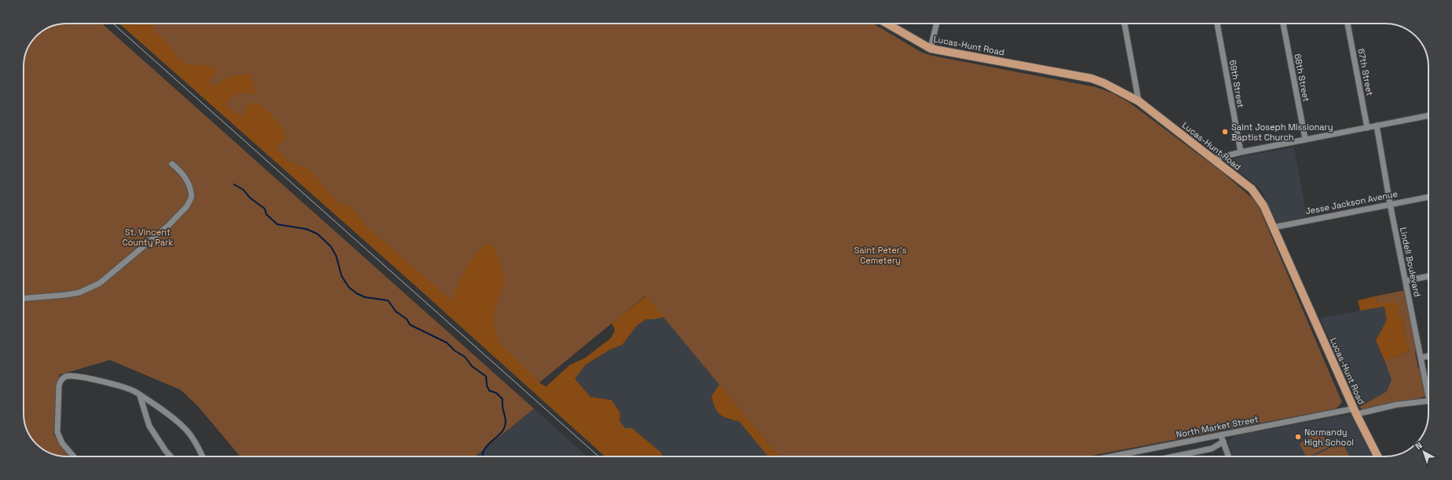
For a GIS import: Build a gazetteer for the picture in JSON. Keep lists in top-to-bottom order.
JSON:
{
  "streets": {
    "main road": ["Lucas-Hunt Road"],
    "street": [
      "67th Street",
      "68th Street",
      "69th Street",
      "Jesse Jackson Avenue",
      "Lindell Boulevard",
      "North Market Street"
    ]
  },
  "crossings": [
    ["Lucas-Hunt Road", "Jesse Jackson Avenue"],
    ["Lucas-Hunt Road", "North Market Street"],
    ["Jesse Jackson Avenue", "Lindell Boulevard"]
  ],
  "parks": ["St. Vincent County Park", "Saint Peter's Cemetery"],
  "places": ["Saint Joseph Missionary Baptist Church", "Normandy High School"],
  "north": "top left"
}
